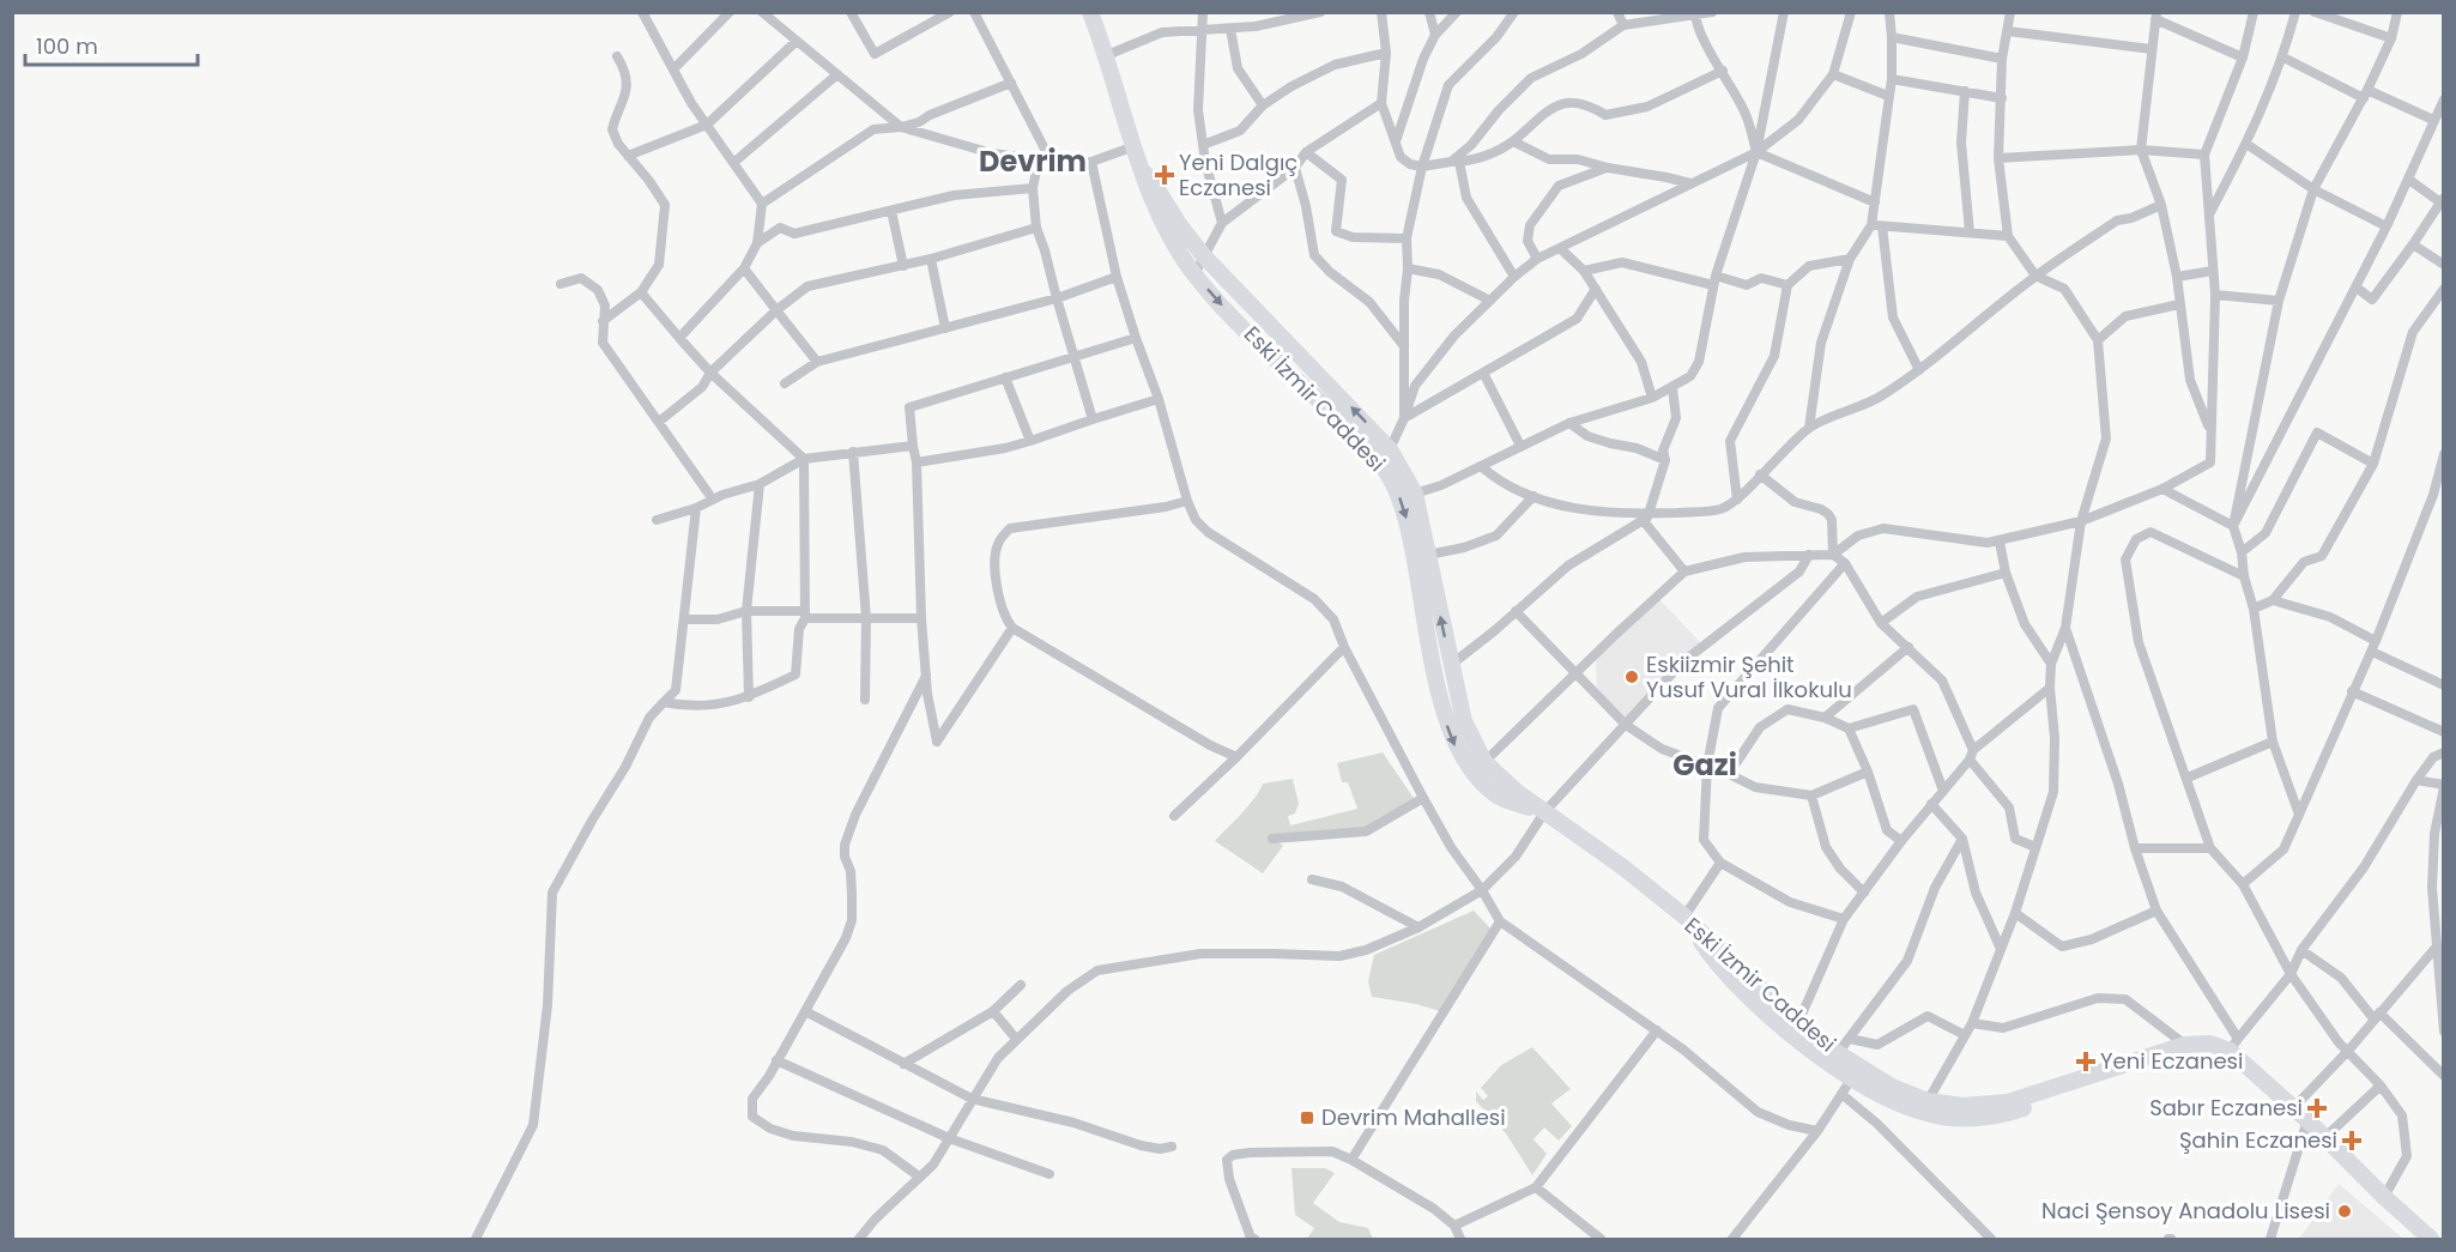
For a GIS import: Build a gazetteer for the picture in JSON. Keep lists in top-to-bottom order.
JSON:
{
  "streets": {
    "main road": ["Eski İzmir Caddesi"]
  },
  "districts": ["Devrim", "Gazi"],
  "places": {
    "health": [
      "Yeni Dalgıç Eczanesi",
      "Yeni Eczanesi",
      "Sabır Eczanesi",
      "Şahin Eczanesi"
    ],
    "other": ["Eskiizmir Şehit Yusuf Vural İlkokulu", "Naci Şensoy Anadolu Lisesi"],
    "transit": ["Devrim Mahallesi"]
  },
  "scale_bar": "100 m"
}
